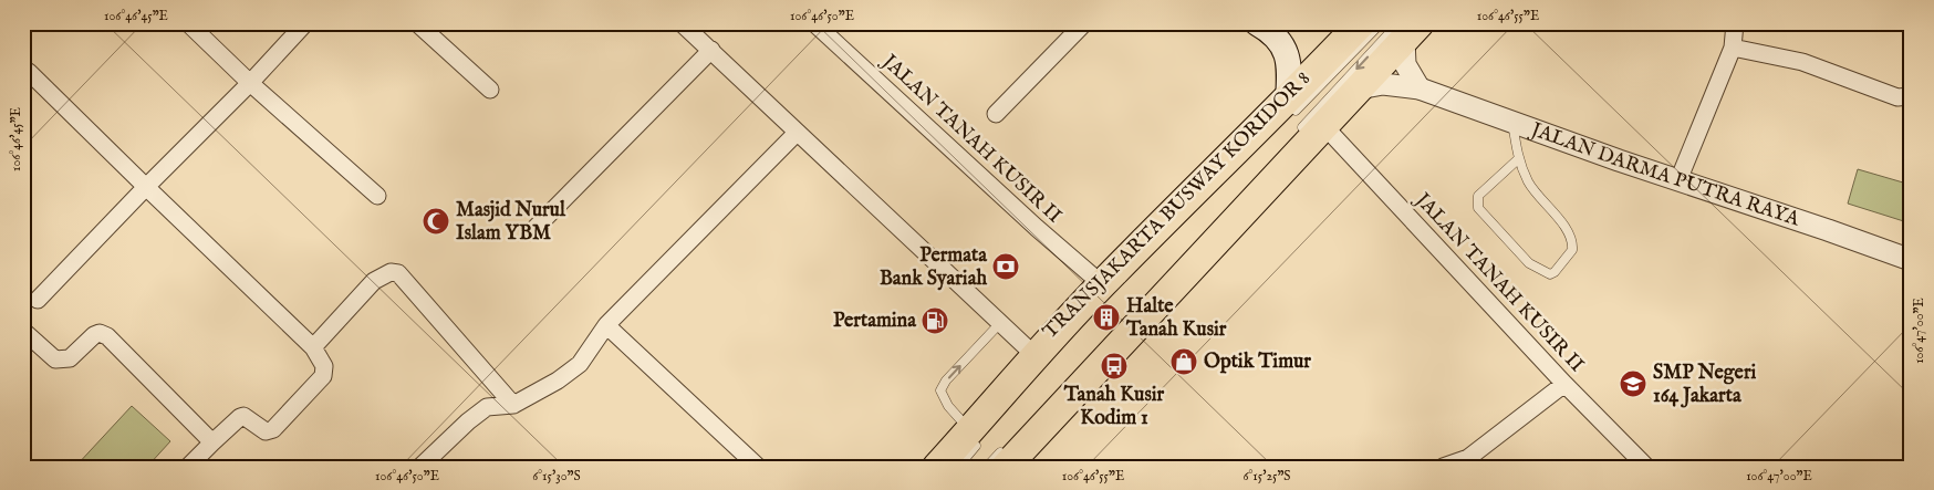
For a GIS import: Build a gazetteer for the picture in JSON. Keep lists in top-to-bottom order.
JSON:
{
  "streets": {
    "street": ["JALAN TANAH KUSIR II", "JALAN DARMA PUTRA RAYA"],
    "lane": ["TRANSJAKARTA BUSWAY KORIDOR 8"]
  },
  "places": {
    "mosque": ["Masjid Nurul Islam YBM"],
    "bank": ["Permata Bank Syariah"],
    "building": ["Halte Tanah Kusir"],
    "fuel station": ["Pertamina"],
    "shop": ["Optik Timur"],
    "bus stop": ["Tanah Kusir Kodim 1"],
    "school or university": ["SMP Negeri 164 Jakarta"]
  },
  "coordinates": [
    "106°46'45\"E",
    "106°46'50\"E",
    "106°46'55\"E",
    "106°47'00\"E",
    "6°15'30\"S",
    "6°15'25\"S"
  ]
}
